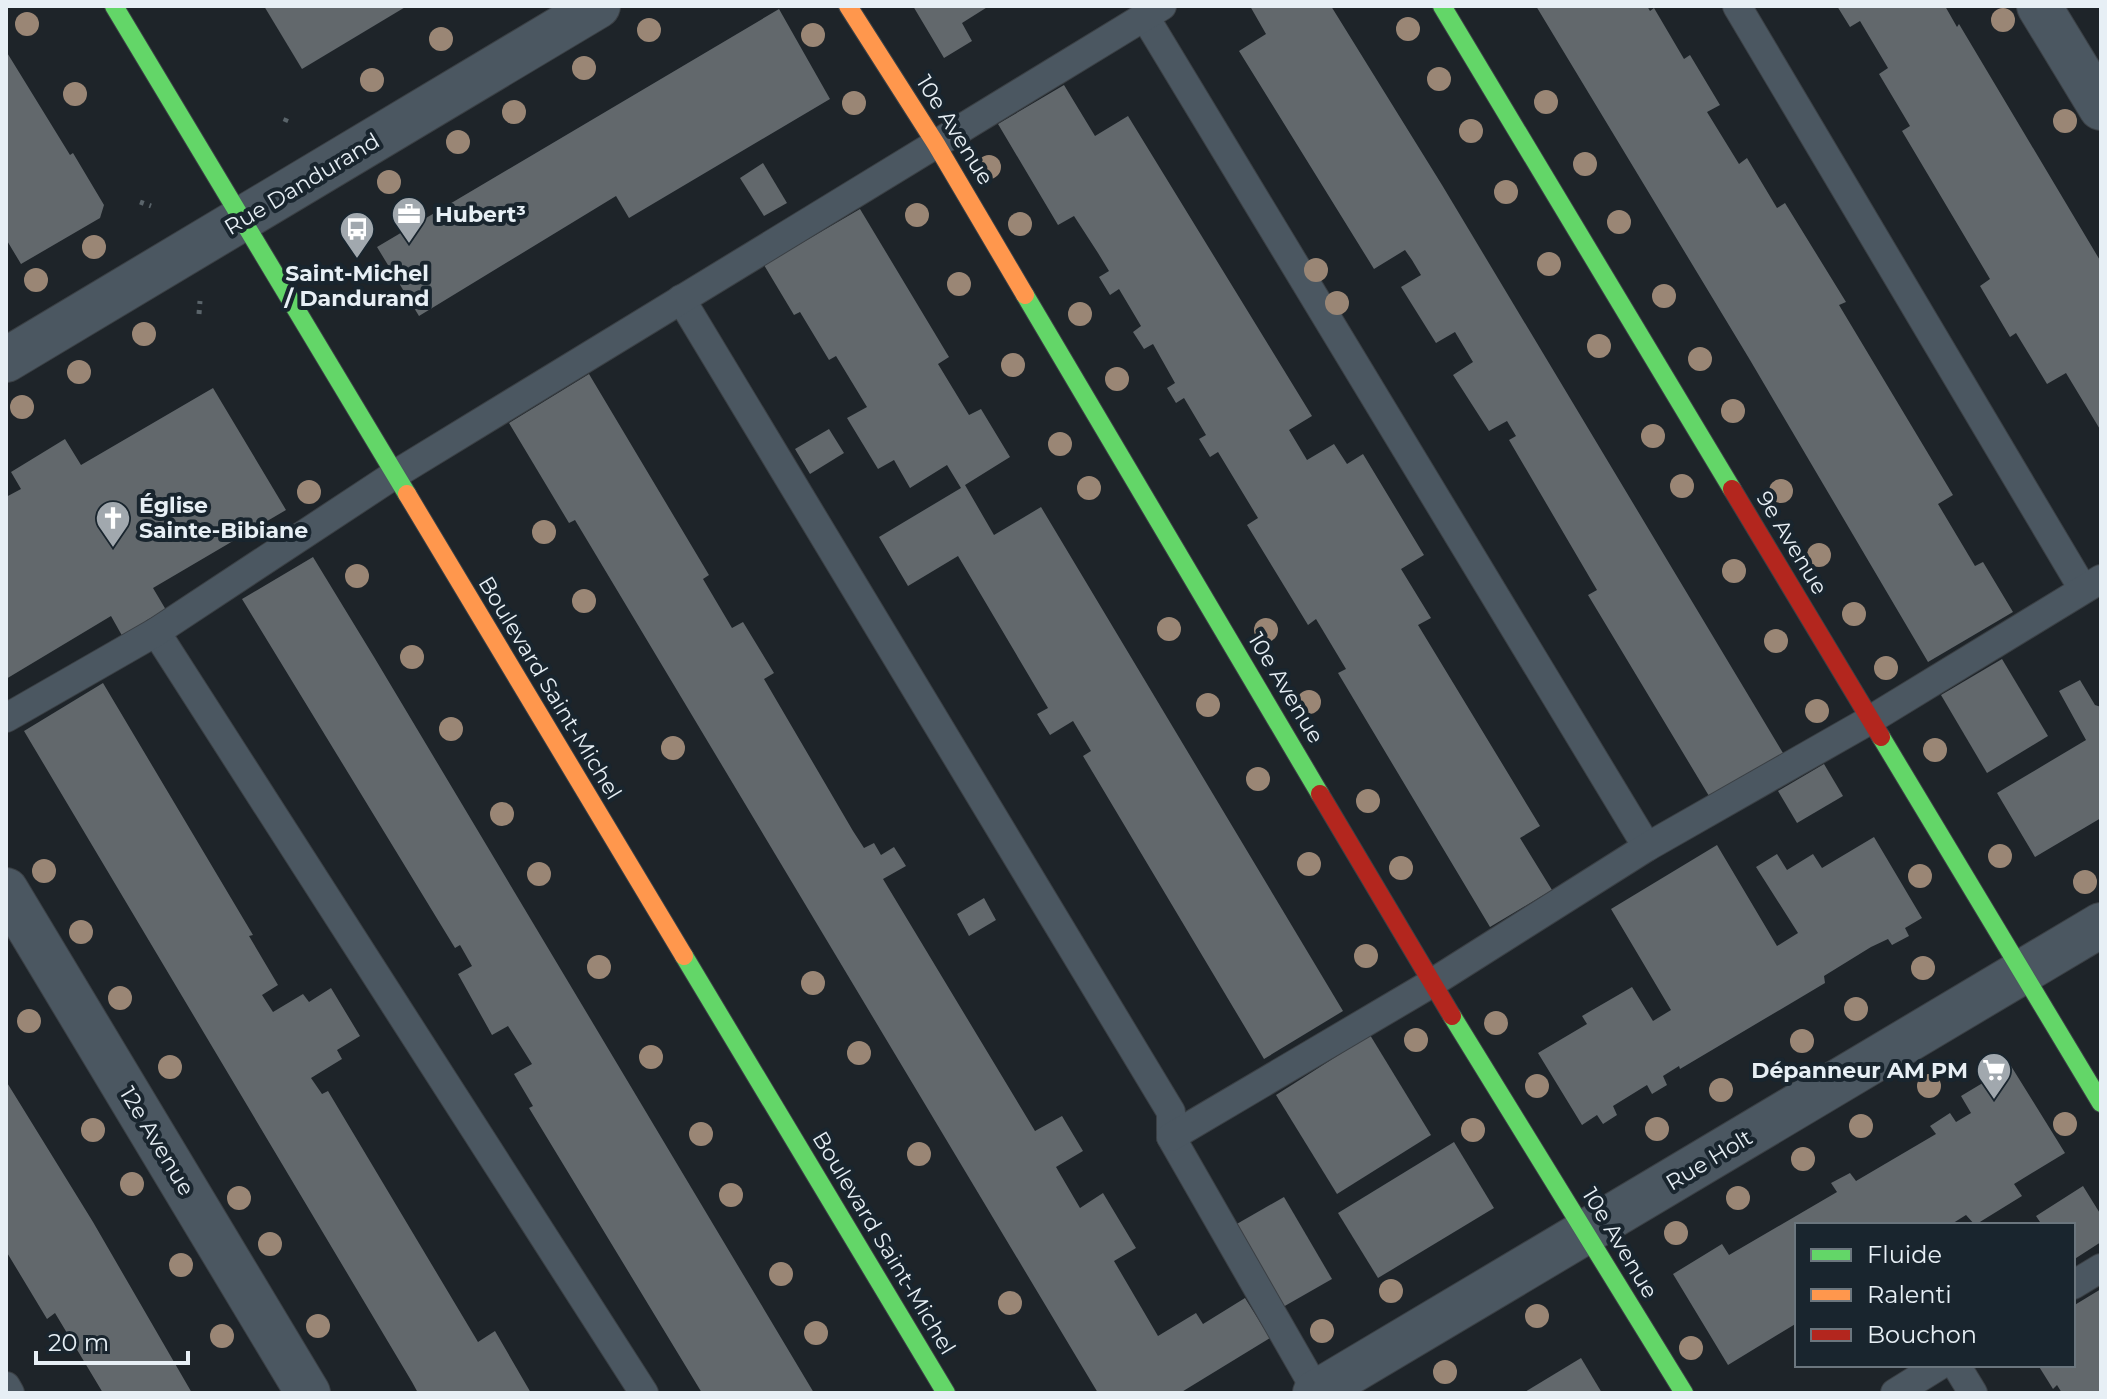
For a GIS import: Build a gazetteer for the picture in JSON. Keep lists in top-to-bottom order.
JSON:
{
  "streets": {
    "street": [
      "10e Avenue",
      "Rue Dandurand",
      "9e Avenue",
      "Boulevard Saint-Michel",
      "12e Avenue",
      "Rue Holt"
    ]
  },
  "crossings": [
    ["10e Avenue", "Rue Holt"],
    ["Rue Dandurand", "Boulevard Saint-Michel"],
    ["9e Avenue", "Rue Holt"]
  ],
  "places": {
    "office": ["Hubert³"],
    "bus stop": ["Saint-Michel / Dandurand"],
    "church": ["Église Sainte-Bibiane"],
    "supermarket": ["Dépanneur AM PM"]
  },
  "legend": ["Fluide", "Ralenti", "Bouchon"],
  "scale_bar": "20 m"
}
